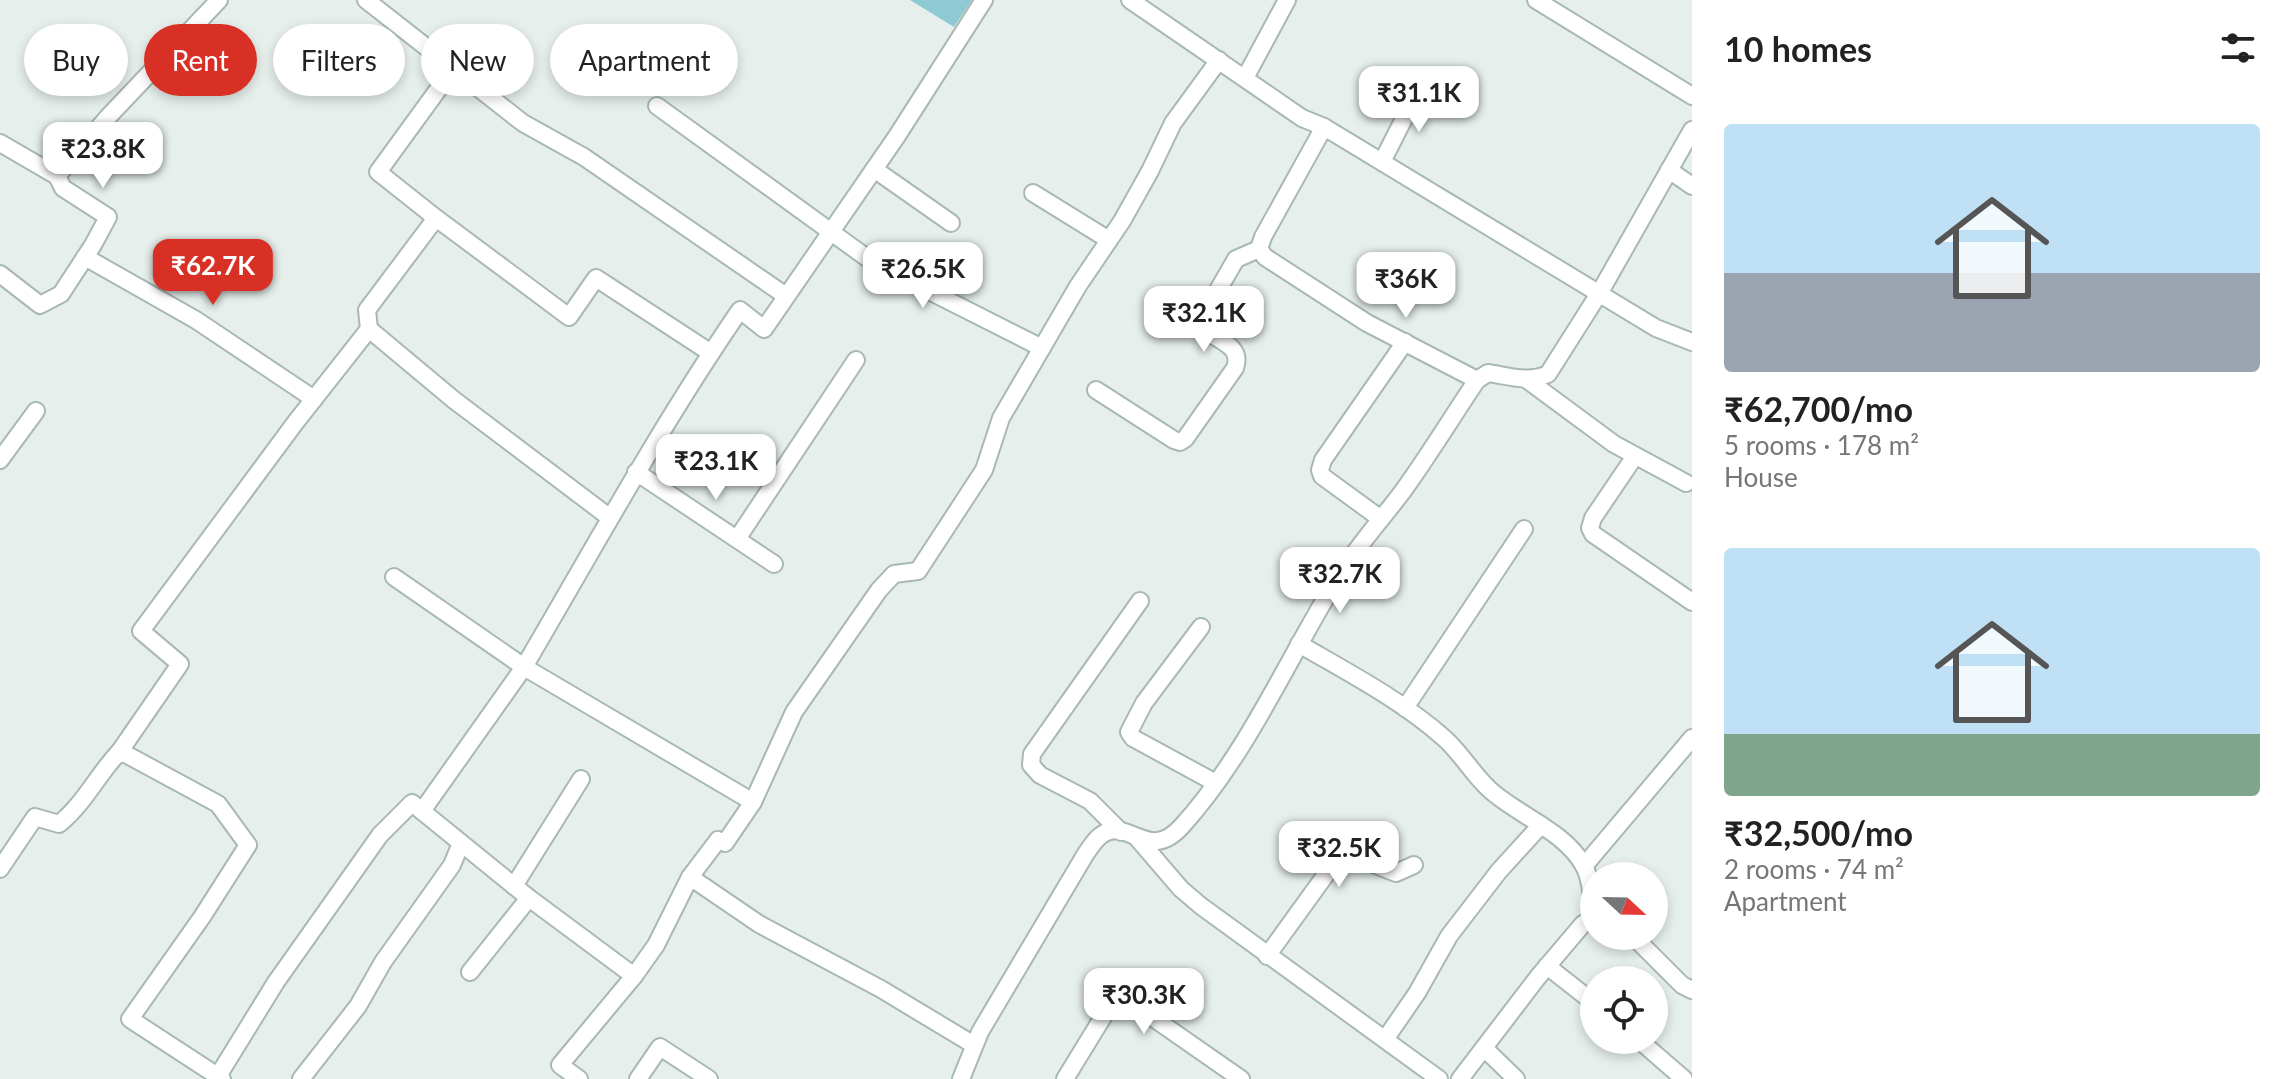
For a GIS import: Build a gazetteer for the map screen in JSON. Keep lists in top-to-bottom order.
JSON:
{
  "north": "right",
  "page": {
    "heading": "10 homes",
    "chip": [
      "Buy",
      "Rent",
      "Filters",
      "New",
      "Apartment"
    ],
    "price": [
      "₹31.1K",
      "₹23.8K",
      "₹62.7K",
      "₹26.5K",
      "₹36K",
      "₹32.1K",
      "₹23.1K",
      "₹32.7K",
      "₹32.5K",
      "₹30.3K"
    ],
    "list": [
      {
        "name": "₹62,700/mo",
        "note": "5 rooms · 178 m² · House"
      },
      {
        "name": "₹32,500/mo",
        "note": "2 rooms · 74 m² · Apartment"
      }
    ]
  }
}
